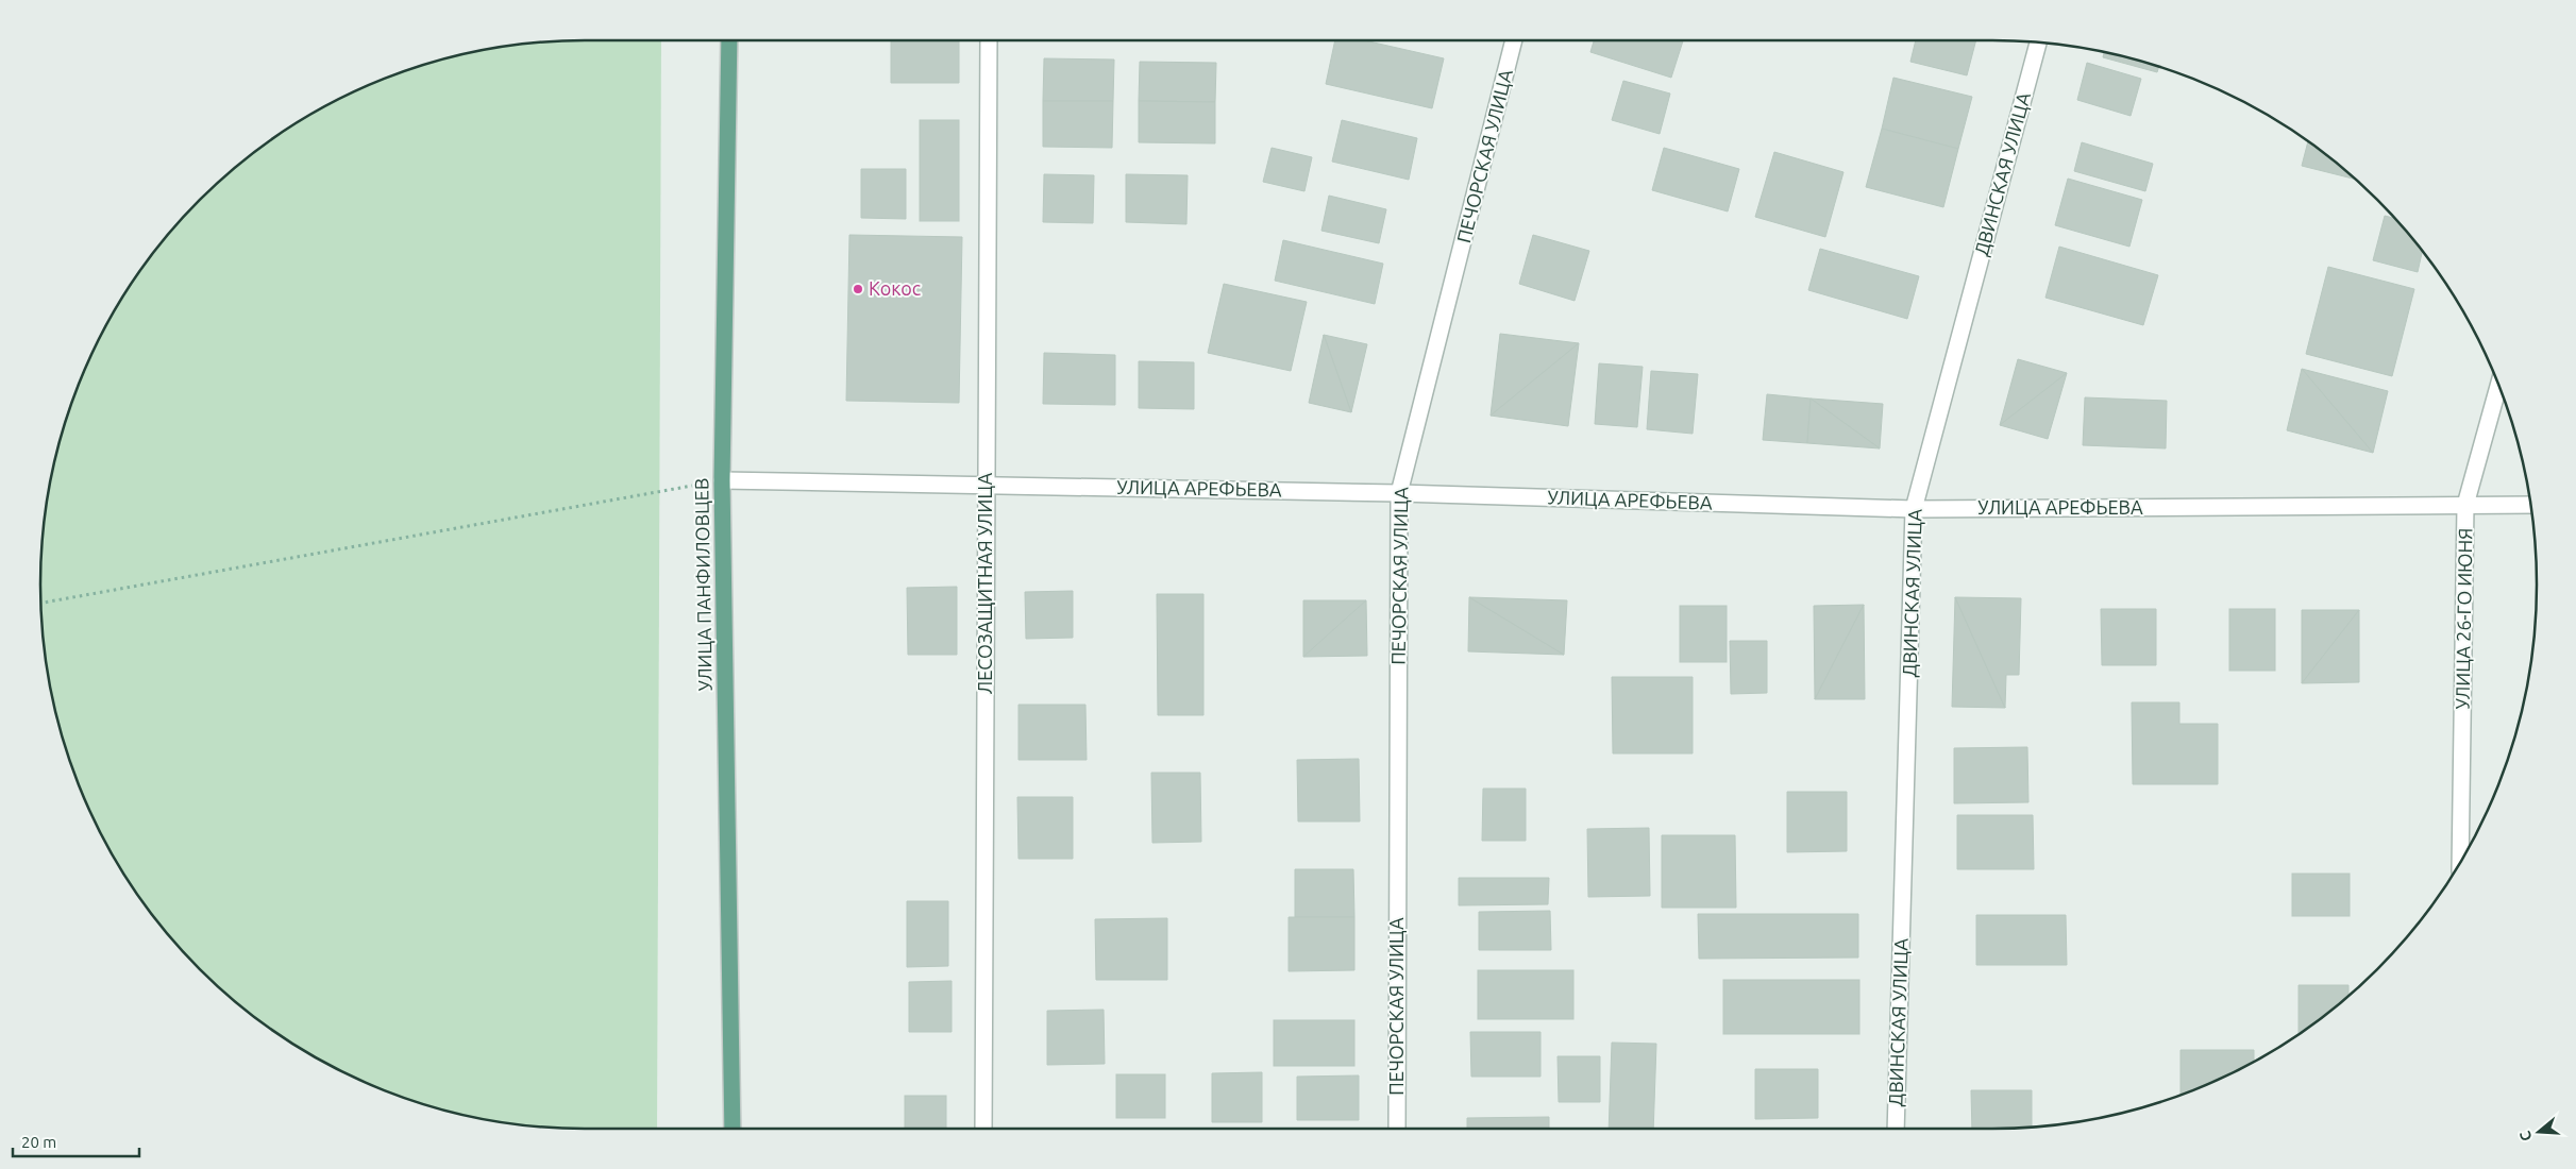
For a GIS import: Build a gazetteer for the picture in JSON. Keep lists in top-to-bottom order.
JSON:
{
  "streets": {
    "main road": ["УЛИЦА ПАНФИЛОВЦЕВ"],
    "street": [
      "ПЕЧОРСКАЯ УЛИЦА",
      "ДВИНСКАЯ УЛИЦА",
      "УЛИЦА АРЕФЬЕВА",
      "ЛЕСОЗАЩИТНАЯ УЛИЦА",
      "УЛИЦА 26-ГО ИЮНЯ"
    ]
  },
  "crossings": [
    ["ПЕЧОРСКАЯ УЛИЦА", "УЛИЦА АРЕФЬЕВА"],
    ["ДВИНСКАЯ УЛИЦА", "УЛИЦА АРЕФЬЕВА"],
    ["УЛИЦА АРЕФЬЕВА", "ЛЕСОЗАЩИТНАЯ УЛИЦА"],
    ["УЛИЦА АРЕФЬЕВА", "УЛИЦА ПАНФИЛОВЦЕВ"],
    ["УЛИЦА АРЕФЬЕВА", "УЛИЦА 26-ГО ИЮНЯ"]
  ],
  "places": ["Кокос"],
  "scale_bar": "20 m",
  "north": "left"
}
